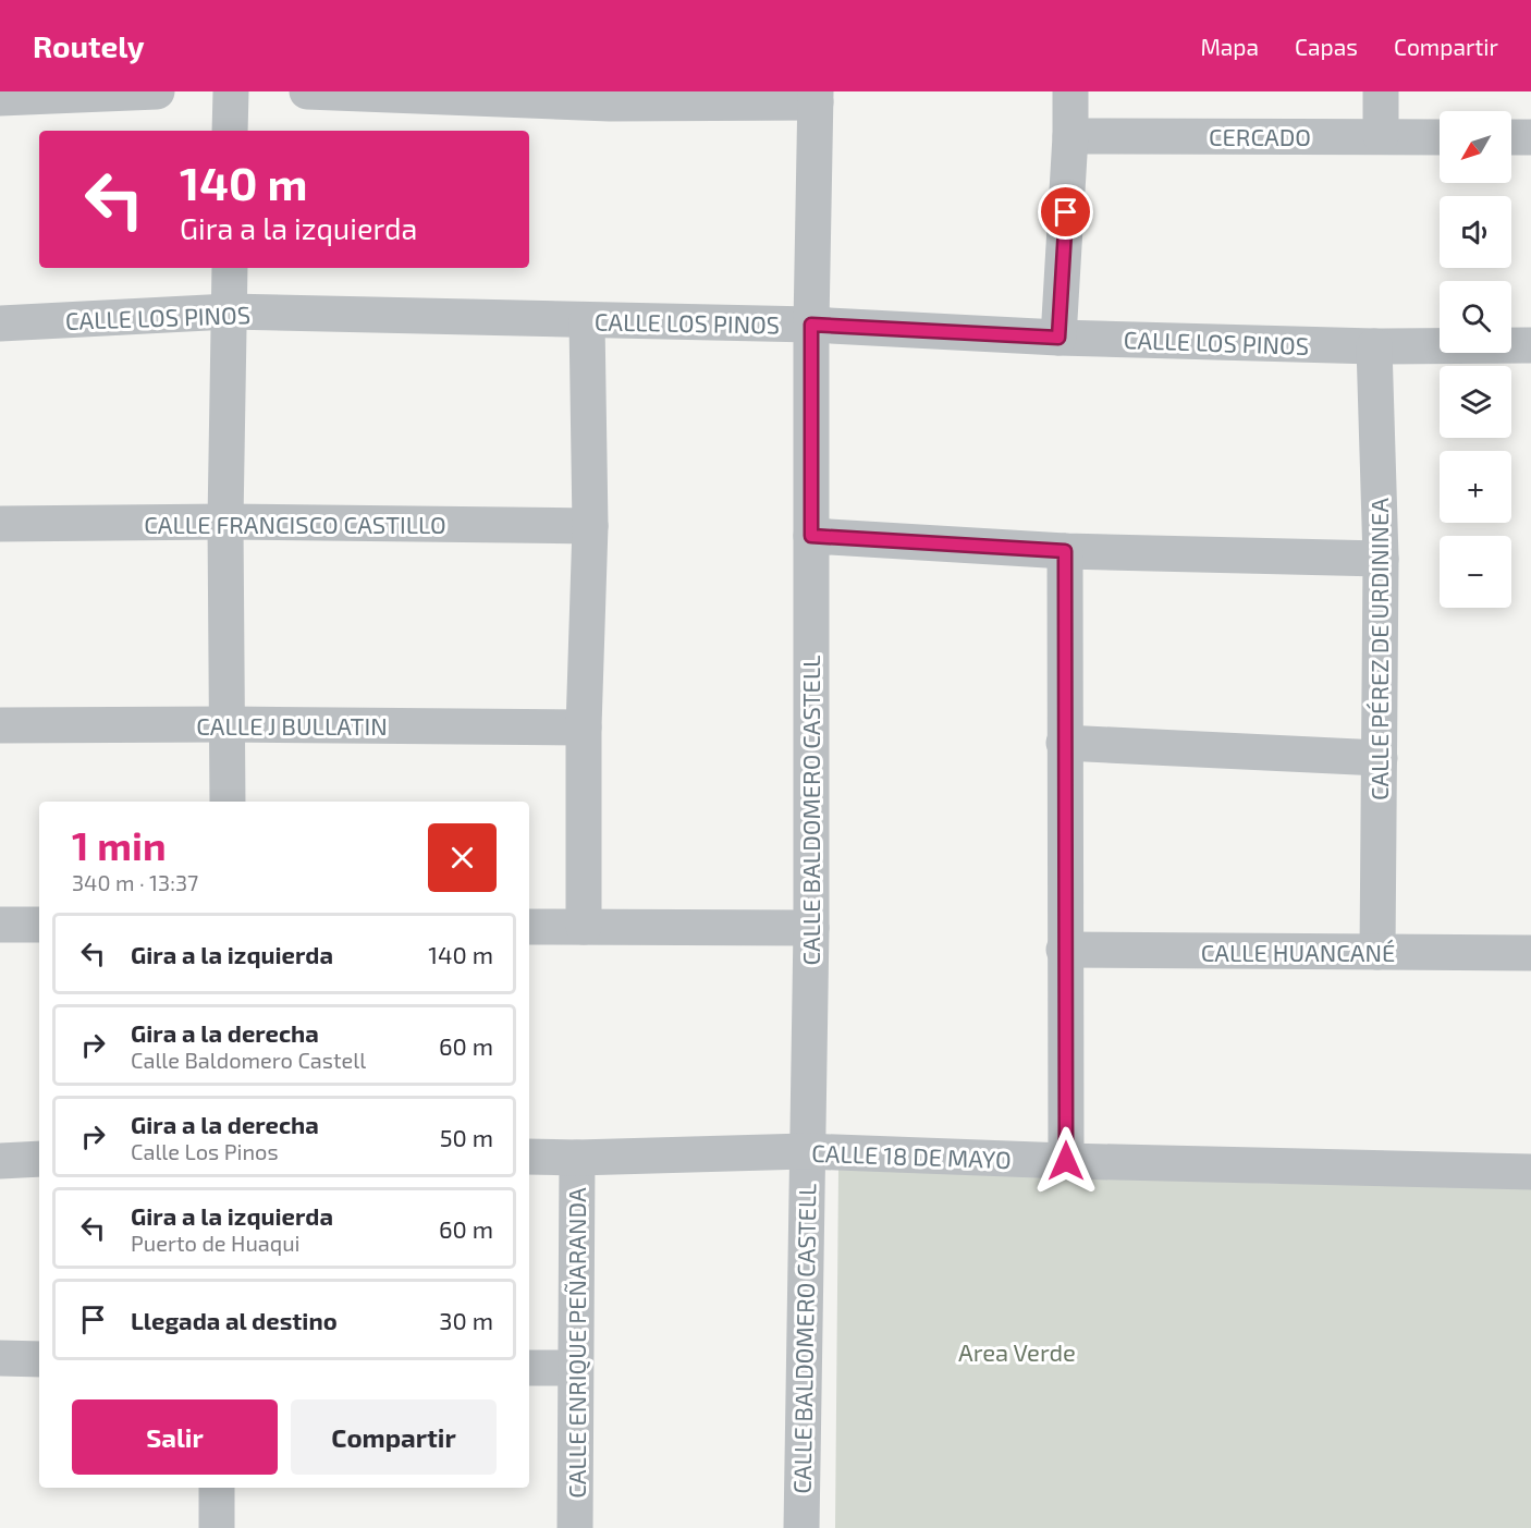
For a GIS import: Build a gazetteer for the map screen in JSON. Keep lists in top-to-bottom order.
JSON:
{
  "streets": {
    "street": [
      "CERCADO",
      "CALLE LOS PINOS",
      "CALLE FRANCISCO CASTILLO",
      "CALLE PÉREZ DE URDININEA",
      "CALLE J BULLATIN",
      "CALLE BALDOMERO CASTELL",
      "CALLE HUANCANÉ",
      "CALLE 18 DE MAYO",
      "CALLE ENRIQUE PEÑARANDA"
    ]
  },
  "crossings": [
    ["CALLE LOS PINOS", "CALLE PÉREZ DE URDININEA"],
    ["CALLE LOS PINOS", "CALLE BALDOMERO CASTELL"],
    ["CALLE PÉREZ DE URDININEA", "CALLE HUANCANÉ"],
    ["CALLE BALDOMERO CASTELL", "CALLE 18 DE MAYO"],
    ["CALLE 18 DE MAYO", "CALLE ENRIQUE PEÑARANDA"]
  ],
  "parks": ["Area Verde"],
  "north": "bottom left",
  "page": {
    "header": "Routely",
    "nav": ["Mapa", "Capas", "Compartir"],
    "map_buttons": ["+", "−"],
    "turn": ["140 m", "Gira a la izquierda"],
    "heading": ["1 min", "340 m · 13:37"],
    "list": [
      {
        "name": "Gira a la izquierda",
        "value": "140 m"
      },
      {
        "name": "Gira a la derecha",
        "note": "Calle Baldomero Castell",
        "value": "60 m"
      },
      {
        "name": "Gira a la derecha",
        "note": "Calle Los Pinos",
        "value": "50 m"
      },
      {
        "name": "Gira a la izquierda",
        "note": "Puerto de Huaqui",
        "value": "60 m"
      },
      {
        "name": "Llegada al destino",
        "value": "30 m"
      }
    ],
    "buttons": ["Salir", "Compartir"]
  }
}
